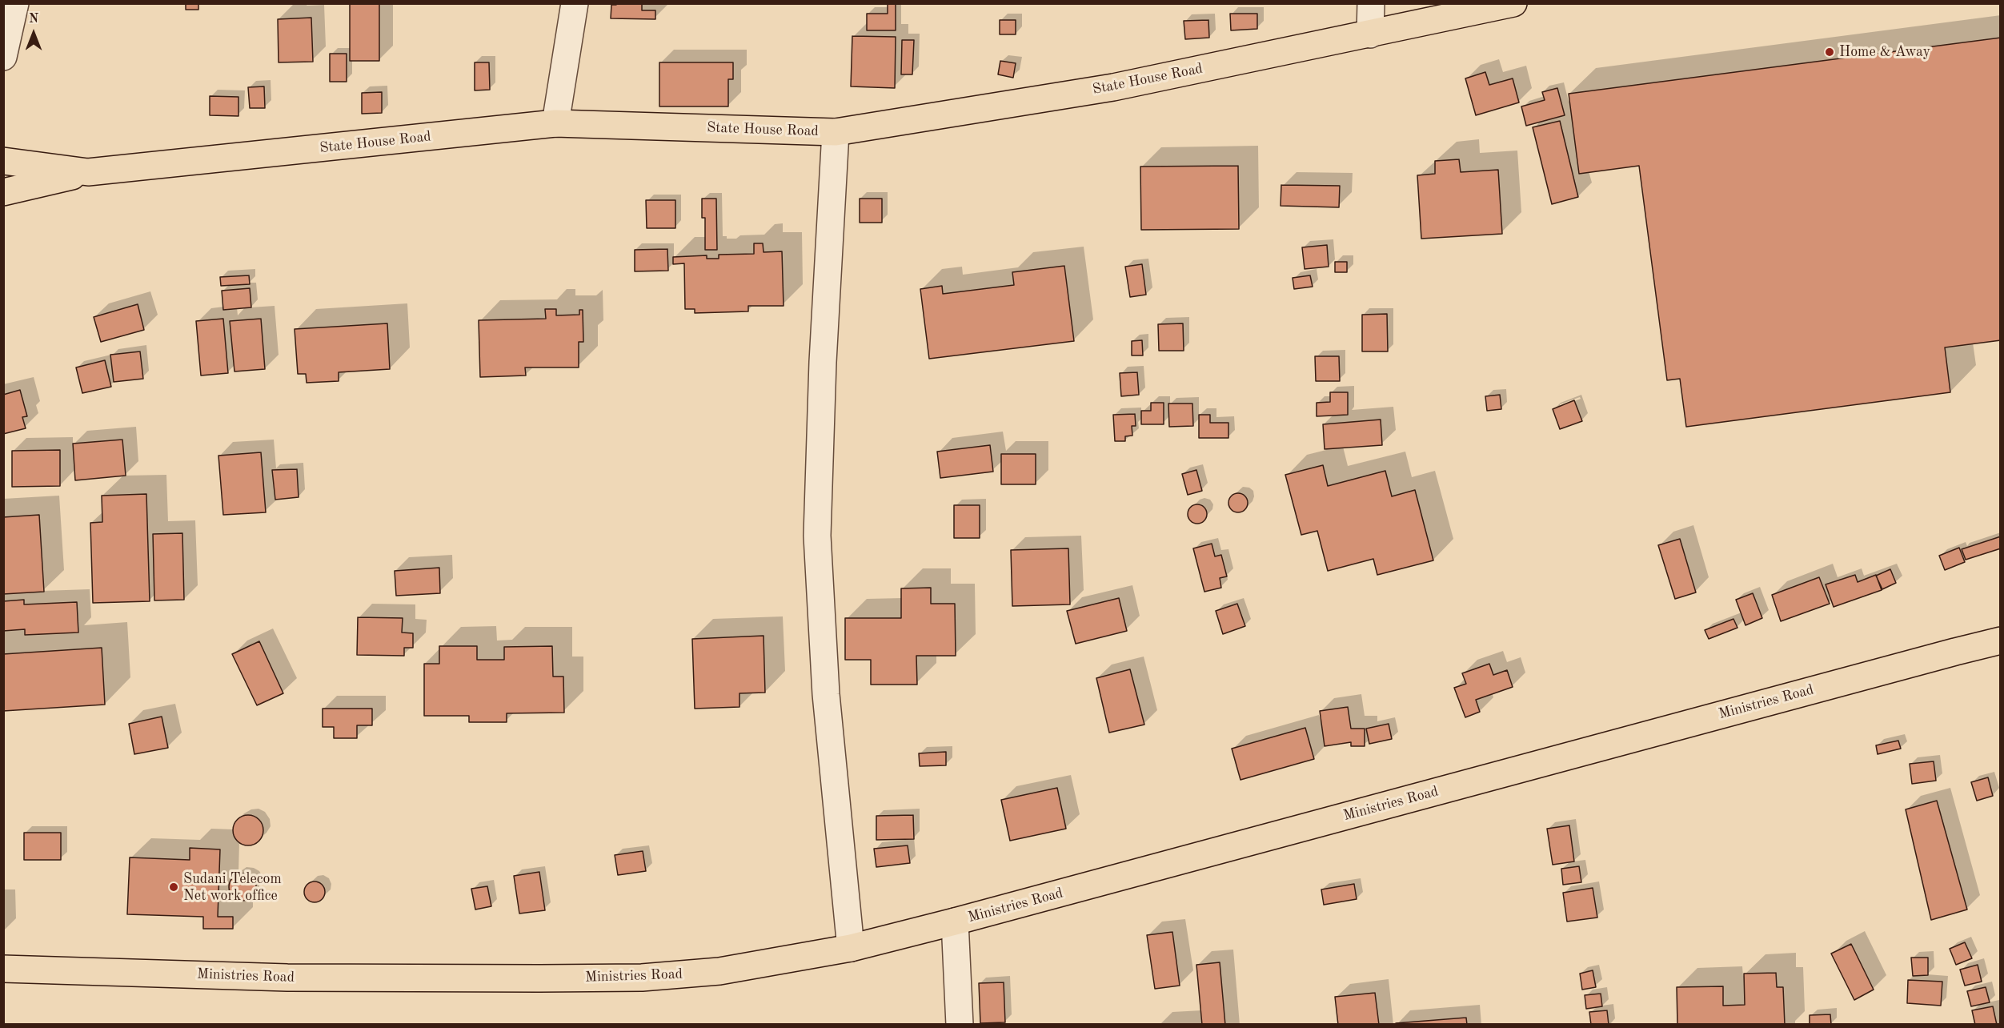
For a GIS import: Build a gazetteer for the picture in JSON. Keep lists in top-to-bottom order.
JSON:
{
  "streets": {
    "main road": ["State House Road", "Ministries Road"]
  },
  "places": ["Home & Away", "Sudani Telecom Net work office"],
  "north": "top"
}
